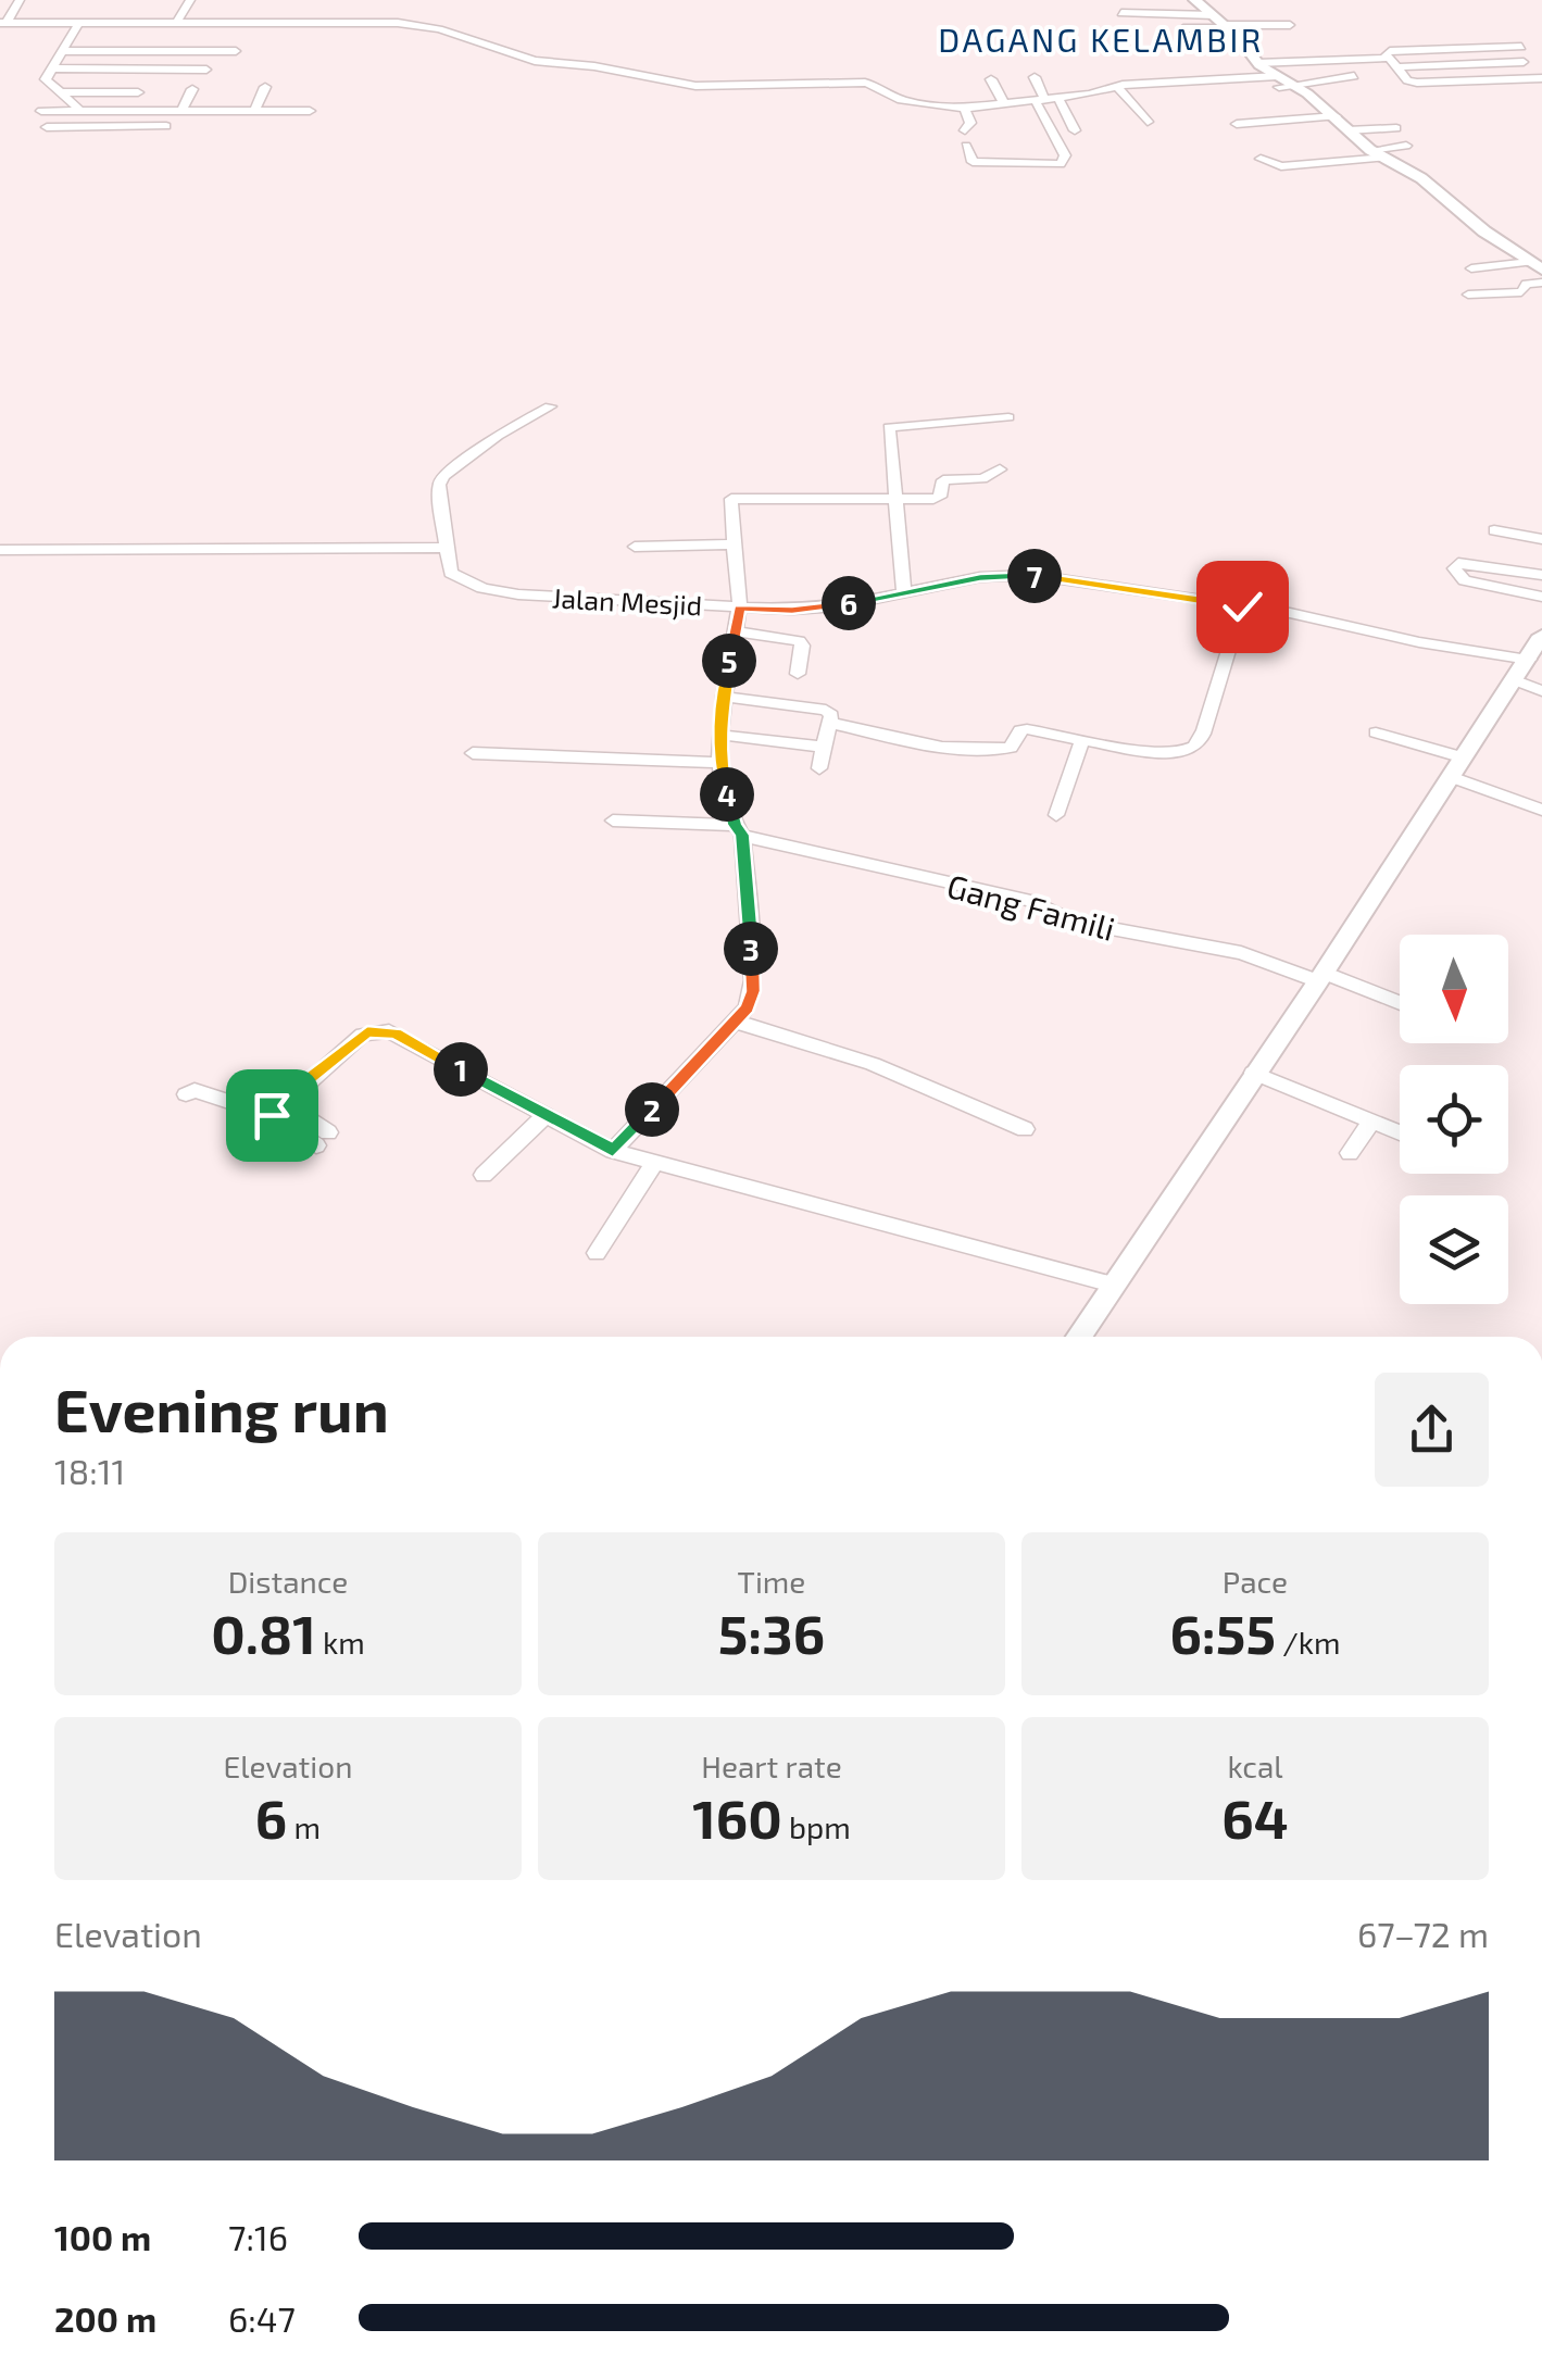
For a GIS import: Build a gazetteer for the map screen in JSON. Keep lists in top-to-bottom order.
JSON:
{
  "streets": {
    "street": ["Jalan Mesjid", "Gang Famili"]
  },
  "districts": ["DAGANG KELAMBIR"],
  "north": "bottom",
  "page": {
    "pins": [
      "7",
      "6",
      "5",
      "4",
      "3",
      "1",
      "2"
    ],
    "heading": ["Evening run", "18:11"],
    "stats": [
      ["Distance", "0.81 km"],
      ["Time", "5:36"],
      ["Pace", "6:55 /km"],
      ["Elevation", "6 m"],
      ["Heart rate", "160 bpm"],
      ["kcal", "64"]
    ],
    "chart": ["Elevation", "67–72 m"],
    "list": [
      {
        "name": "100 m",
        "note": "7:16"
      },
      {
        "name": "200 m",
        "note": "6:47"
      }
    ]
  }
}
